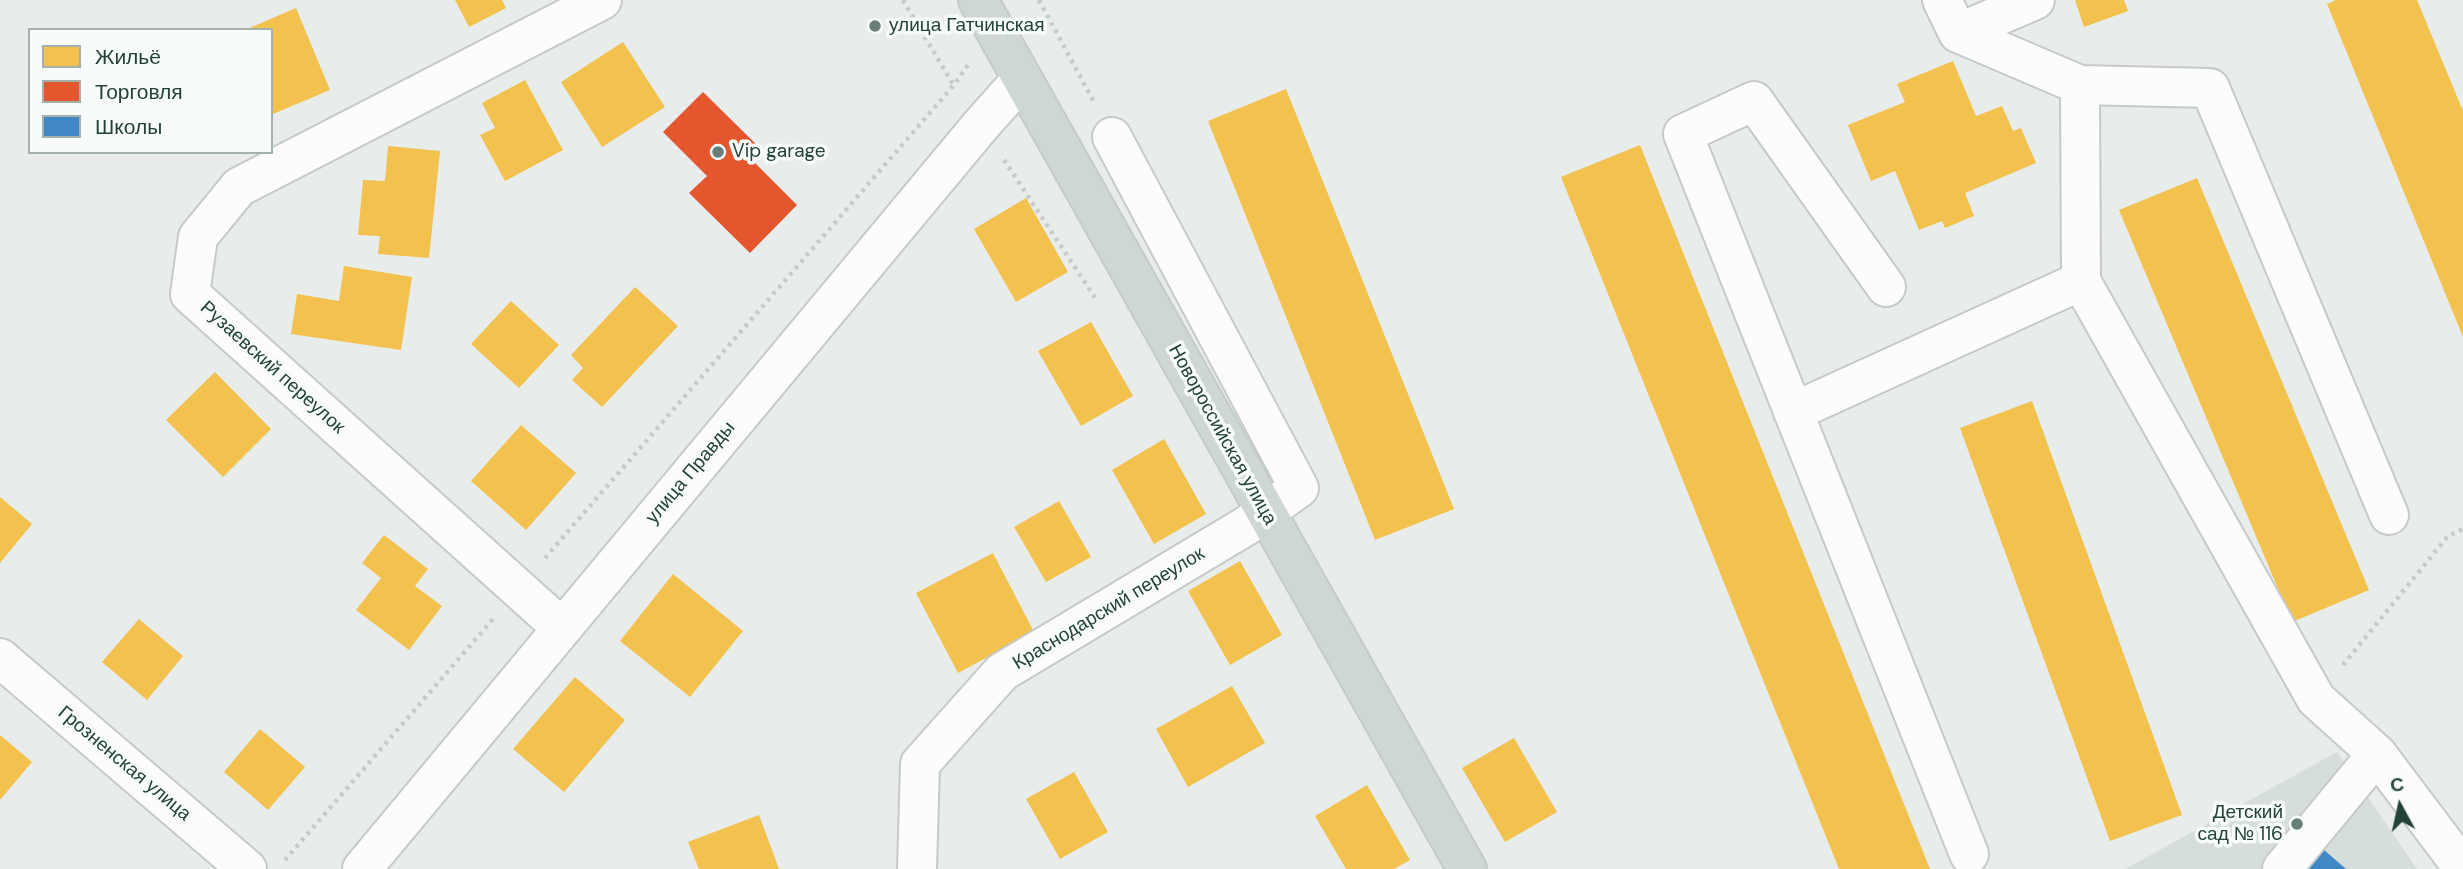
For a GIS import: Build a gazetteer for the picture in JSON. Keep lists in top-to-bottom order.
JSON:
{
  "streets": {
    "main road": ["Новороссийская улица"],
    "street": [
      "Рузаевский переулок",
      "улица Правды",
      "Краснодарский переулок",
      "Грозненская улица"
    ]
  },
  "crossings": [
    ["Рузаевский переулок", "улица Правды"],
    ["Новороссийская улица", "улица Правды"],
    ["Новороссийская улица", "Краснодарский переулок"]
  ],
  "places": ["улица Гатчинская", "Vip garage", "Детский сад № 116"],
  "legend": ["Жильё", "Торговля", "Школы"],
  "north": "top"
}
